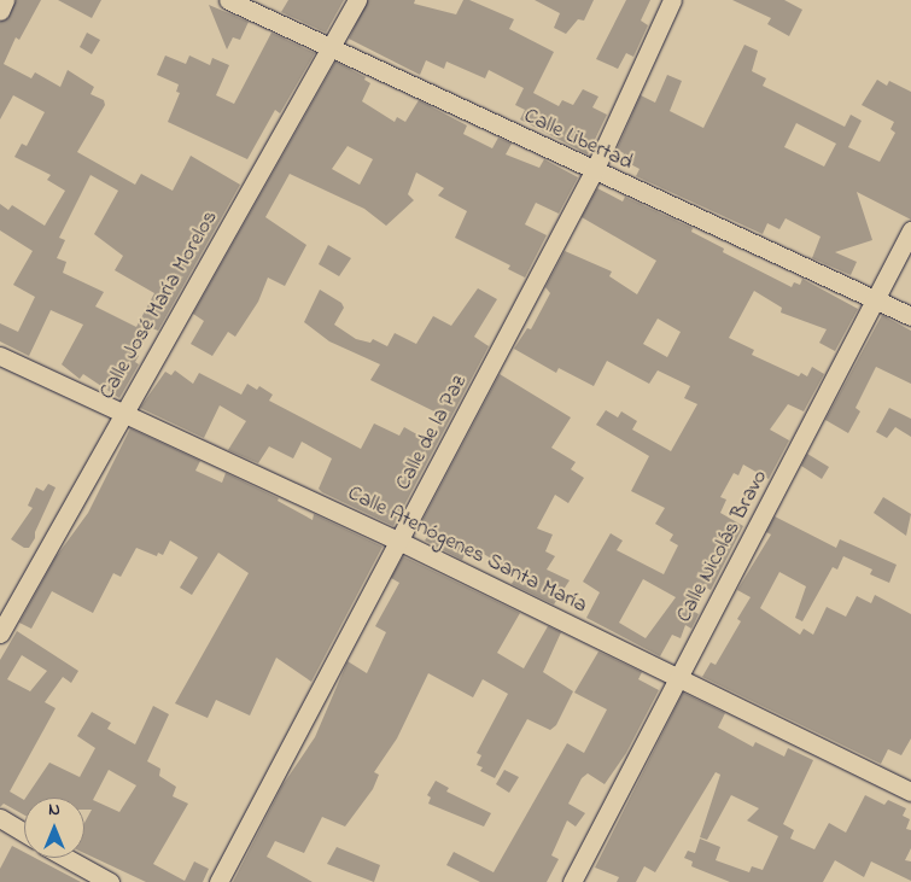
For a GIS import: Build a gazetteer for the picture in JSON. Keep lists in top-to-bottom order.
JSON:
{
  "streets": {
    "street": [
      "Calle Libertad",
      "Calle José María Morelos",
      "Calle de la Paz",
      "Calle Nicolás Bravo",
      "Calle Atenógenes Santa María"
    ]
  },
  "crossings": [
    ["Calle Libertad", "Calle José María Morelos"],
    ["Calle Libertad", "Calle de la Paz"],
    ["Calle Libertad", "Calle Nicolás Bravo"],
    ["Calle José María Morelos", "Calle Atenógenes Santa María"],
    ["Calle de la Paz", "Calle Atenógenes Santa María"],
    ["Calle Nicolás Bravo", "Calle Atenógenes Santa María"]
  ],
  "north": "top"
}
